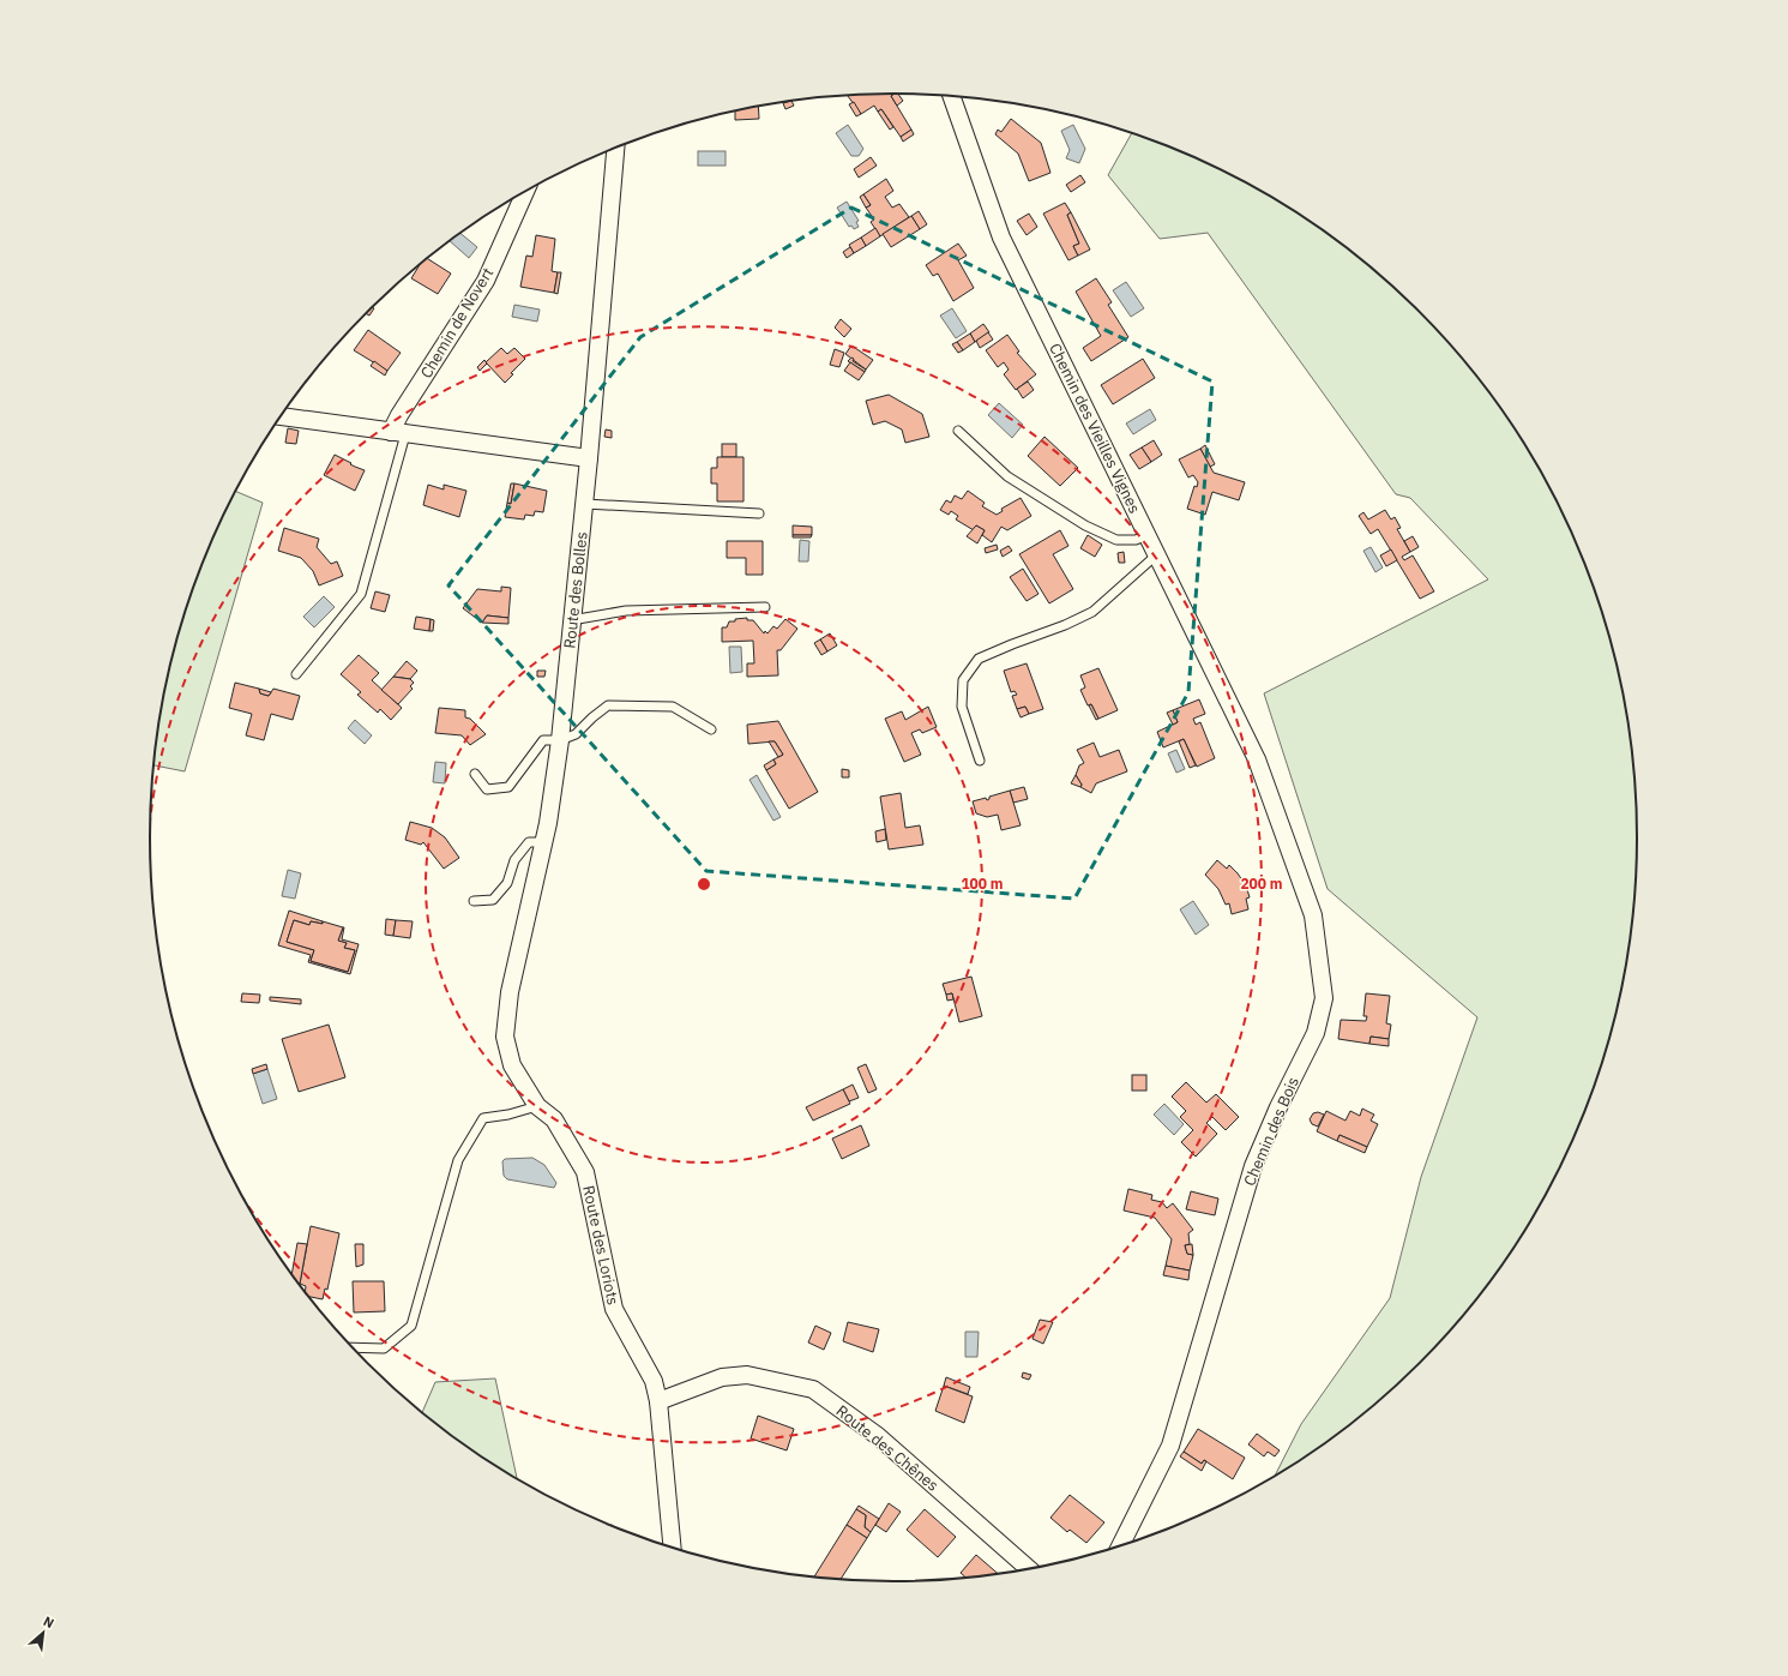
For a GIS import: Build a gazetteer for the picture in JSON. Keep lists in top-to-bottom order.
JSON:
{
  "streets": {
    "street": [
      "Chemin de Novert",
      "Chemin des Vieilles Vignes",
      "Route des Bolles",
      "Chemin des Bois",
      "Route des Loriots",
      "Route des Chênes"
    ]
  },
  "crossings": [
    ["Chemin des Vieilles Vignes", "Chemin des Bois"],
    ["Route des Bolles", "Route des Loriots"],
    ["Route des Loriots", "Route des Chênes"]
  ],
  "north": "top right",
  "rings": ["100 m", "200 m"]
}
